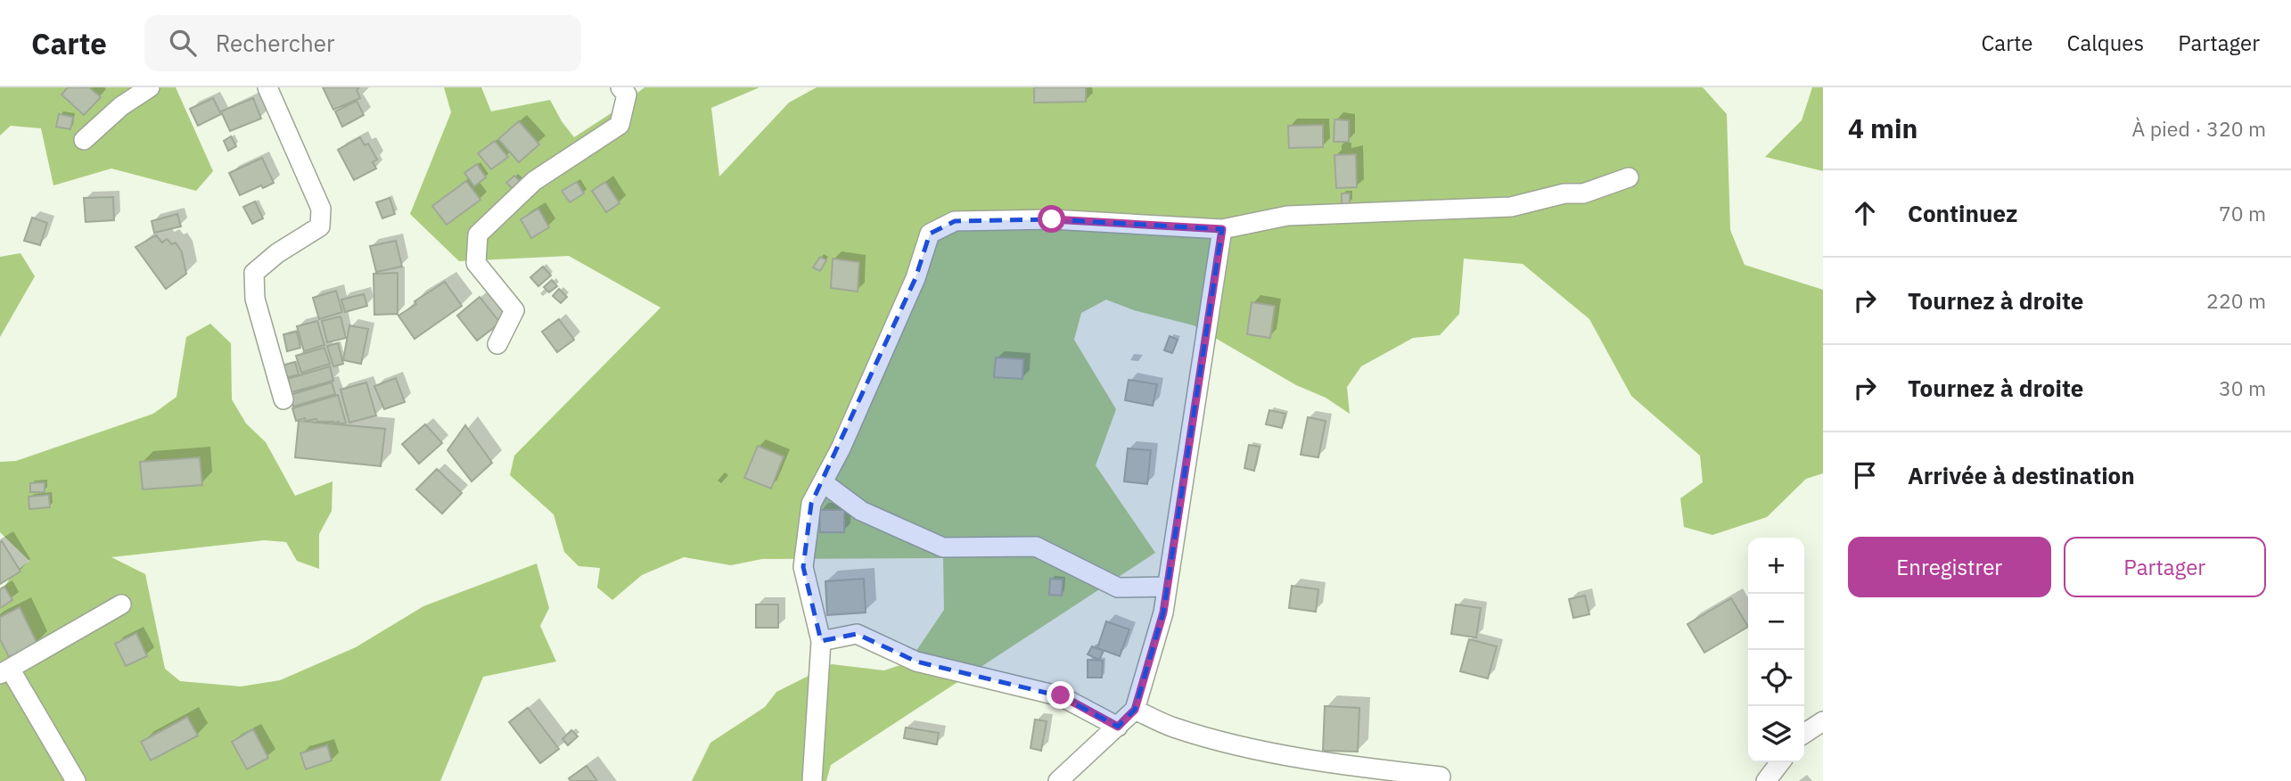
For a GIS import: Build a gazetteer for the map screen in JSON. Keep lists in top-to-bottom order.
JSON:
{
  "page": {
    "header": "Carte",
    "search": "Rechercher",
    "nav": ["Carte", "Calques", "Partager"],
    "heading": ["4 min", "À pied · 320 m"],
    "list": [
      ["Continuez", "70 m"],
      ["Tournez à droite", "220 m"],
      ["Tournez à droite", "30 m"],
      "Arrivée à destination"
    ],
    "buttons": ["Enregistrer", "Partager"],
    "map_buttons": ["+", "−"]
  }
}
